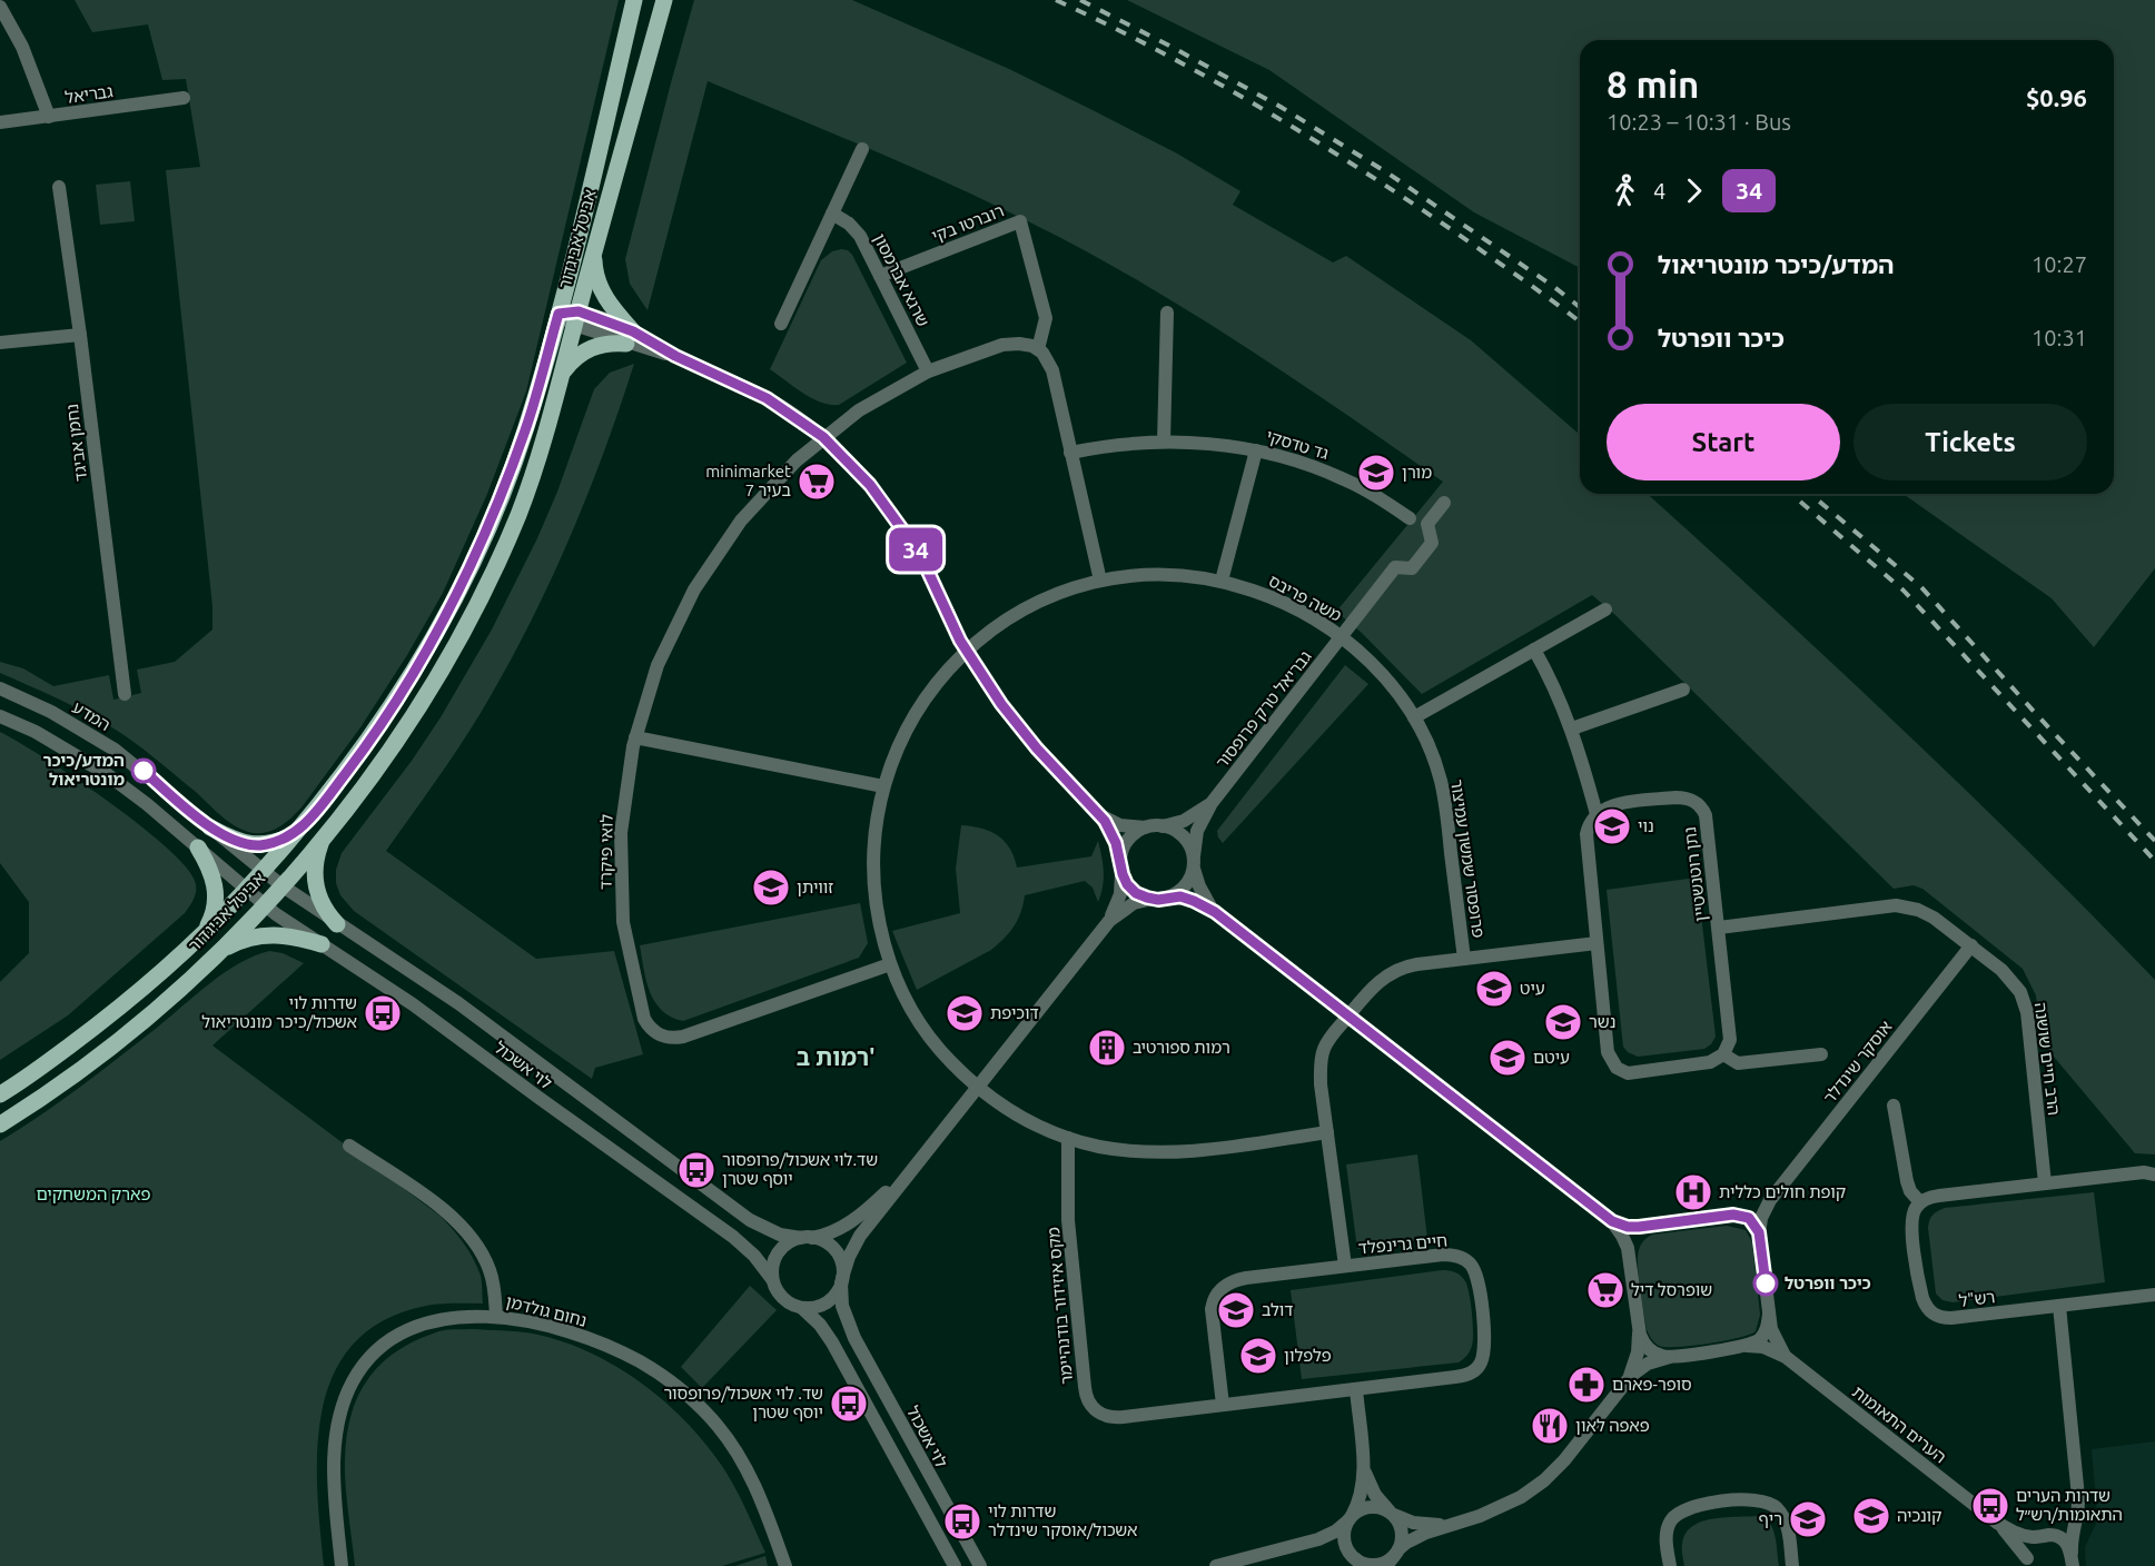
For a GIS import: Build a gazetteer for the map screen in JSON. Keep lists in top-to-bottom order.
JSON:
{
  "streets": {
    "main road": ["אביטל אביגדור"],
    "street": [
      "גבריאל",
      "רוברטו בקי",
      "שרגא אברמסון",
      "נחמן אביגד",
      "גד טדסקי",
      "משה פריבס",
      "גבריאל טרק פרופסור",
      "המדע",
      "לואי פיקרד",
      "פרופסור שמשון עמיצור",
      "נתן רוטנשטיין",
      "הרב חיים שושנה",
      "אוסקר שינדלר",
      "לוי אשכול",
      "חיים גרינפלד",
      "רש\"ל",
      "מקס איזידור בודנהיימר",
      "נחום גולדמן",
      "הערים התאומות"
    ]
  },
  "crossings": [
    ["רוברטו בקי", "שרגא אברמסון"],
    ["אביטל אביגדור", "המדע"],
    ["אביטל אביגדור", "לוי אשכול"],
    ["משה פריבס", "גבריאל טרק פרופסור"],
    ["משה פריבס", "לואי פיקרד"],
    ["משה פריבס", "פרופסור שמשון עמיצור"],
    ["גבריאל טרק פרופסור", "פרופסור שמשון עמיצור"],
    ["המדע", "לוי אשכול"],
    ["פרופסור שמשון עמיצור", "חיים גרינפלד"],
    ["נתן רוטנשטיין", "הרב חיים שושנה"],
    ["הרב חיים שושנה", "אוסקר שינדלר"],
    ["חיים גרינפלד", "מקס איזידור בודנהיימר"]
  ],
  "districts": ["רמות ב'"],
  "parks": ["פארק המשחקים"],
  "places": {
    "school or university": [
      "מורן",
      "נוי",
      "זוויתן",
      "עיט",
      "דוכיפת",
      "נשר",
      "עיטם",
      "דולב",
      "פלפלון",
      "קונכיה",
      "ריף"
    ],
    "supermarket": ["minimarket 7 בעיר", "שופרסל דיל"],
    "other": ["המדע/כיכר מונטריאול", "כיכר וופרטל"],
    "bus stop": [
      "שדרות לוי אשכול/כיכר מונטריאול",
      "שד.לוי אשכול/פרופסור יוסף שטרן",
      "שד. לוי אשכול/פרופסור יוסף שטרן",
      "שדרות הערים התאומות/רש״ל",
      "שדרות לוי אשכול/אוסקר שינדלר"
    ],
    "building": ["רמות ספורטיב"],
    "hospital": ["קופת חולים כללית"],
    "pharmacy": ["סופר-פארם"],
    "restaurant": ["פאפה לאון"]
  },
  "lines": ["bus line 34"],
  "page": {
    "on_map": "34",
    "heading": ["8 min", "10:23 – 10:31 · Bus", "$0.96"],
    "legs": ["4", "34"],
    "list": [
      {
        "name": "המדע/כיכר מונטריאול",
        "value": "10:27"
      },
      {
        "name": "כיכר וופרטל",
        "value": "10:31"
      }
    ],
    "buttons": ["Start", "Tickets"]
  }
}
